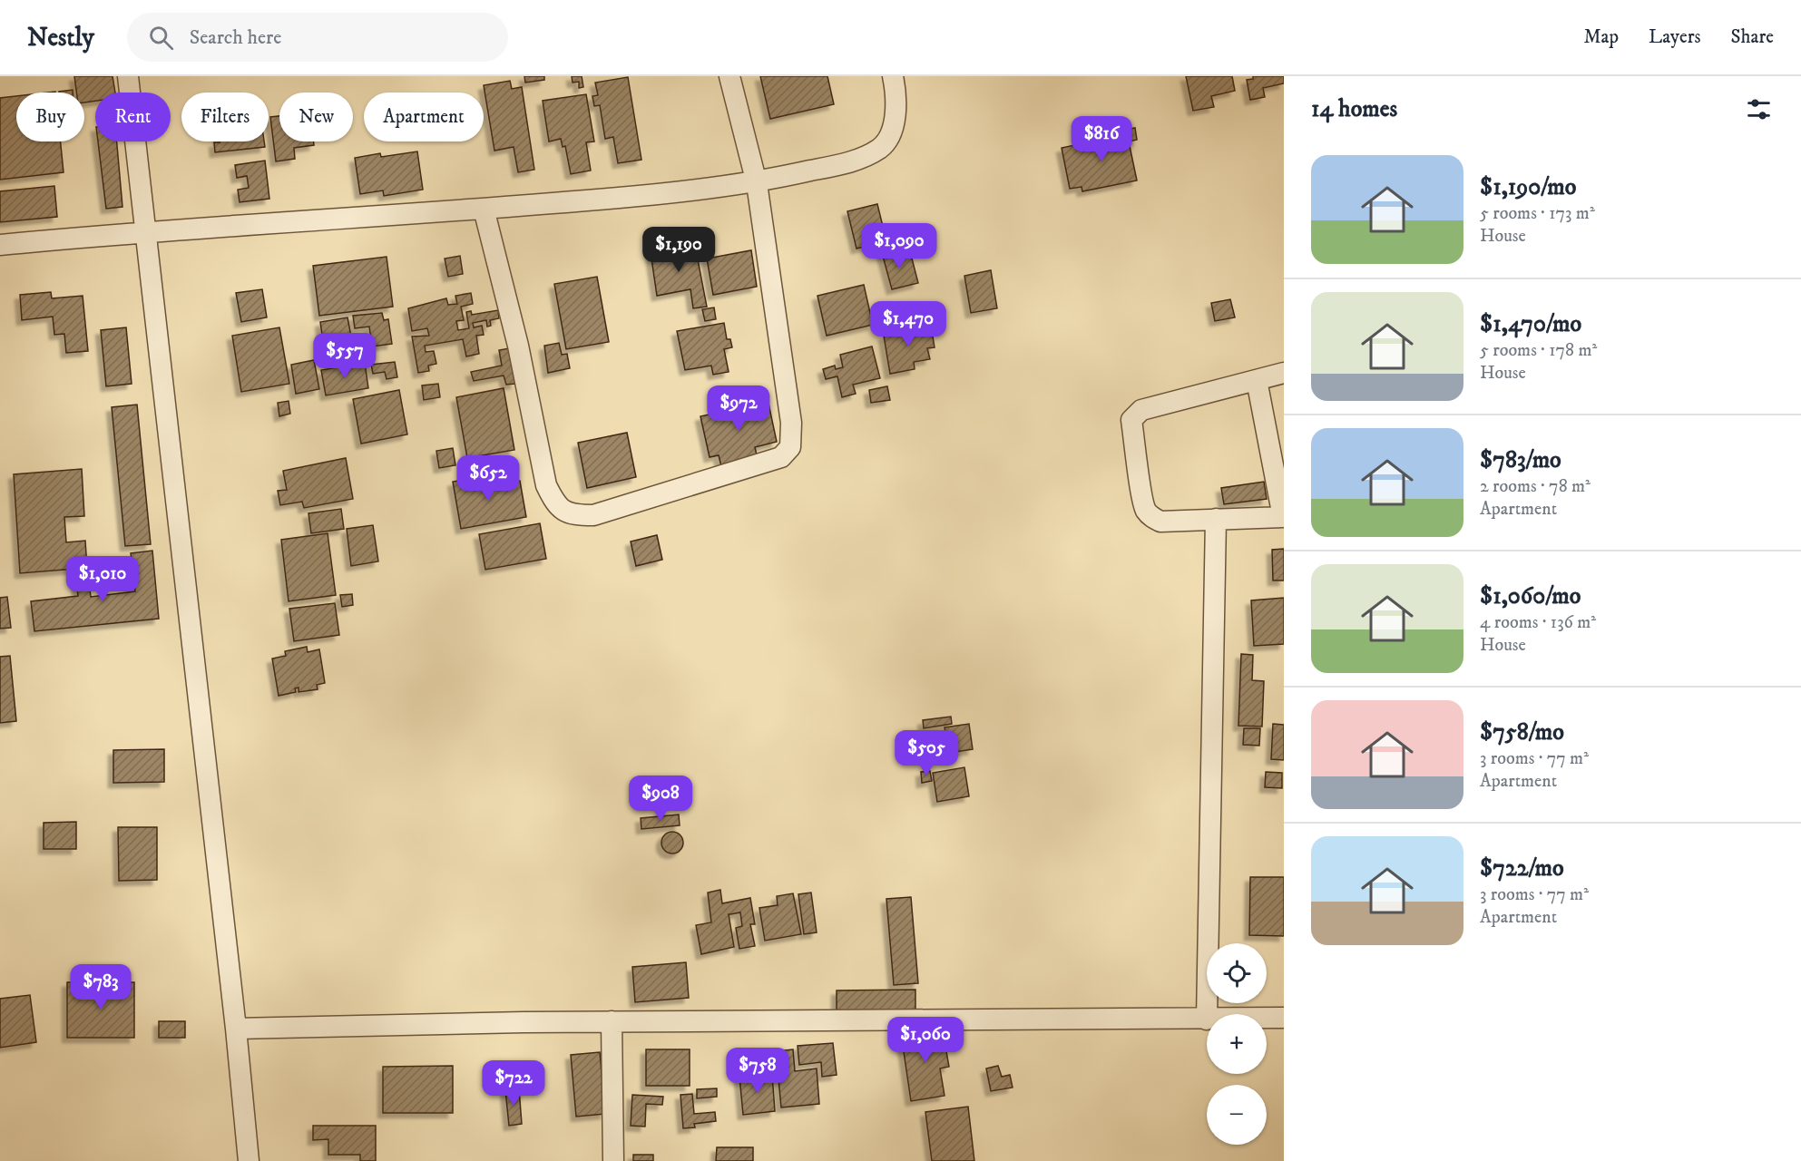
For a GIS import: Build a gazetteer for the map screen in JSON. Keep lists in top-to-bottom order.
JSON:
{
  "page": {
    "header": "Nestly",
    "search": "Search here",
    "nav": ["Map", "Layers", "Share"],
    "heading": "14 homes",
    "chip": [
      "Buy",
      "Rent",
      "Filters",
      "New",
      "Apartment"
    ],
    "price": [
      "$816",
      "$1,090",
      "$1,190",
      "$1,470",
      "$557",
      "$972",
      "$652",
      "$1,010",
      "$505",
      "$908",
      "$783",
      "$1,060",
      "$758",
      "$722"
    ],
    "list": [
      {
        "name": "$1,190/mo",
        "note": "5 rooms · 173 m² · House"
      },
      {
        "name": "$1,470/mo",
        "note": "5 rooms · 178 m² · House"
      },
      {
        "name": "$783/mo",
        "note": "2 rooms · 78 m² · Apartment"
      },
      {
        "name": "$1,060/mo",
        "note": "4 rooms · 136 m² · House"
      },
      {
        "name": "$758/mo",
        "note": "3 rooms · 77 m² · Apartment"
      },
      {
        "name": "$722/mo",
        "note": "3 rooms · 77 m² · Apartment"
      }
    ],
    "map_buttons": ["+", "−"]
  }
}
